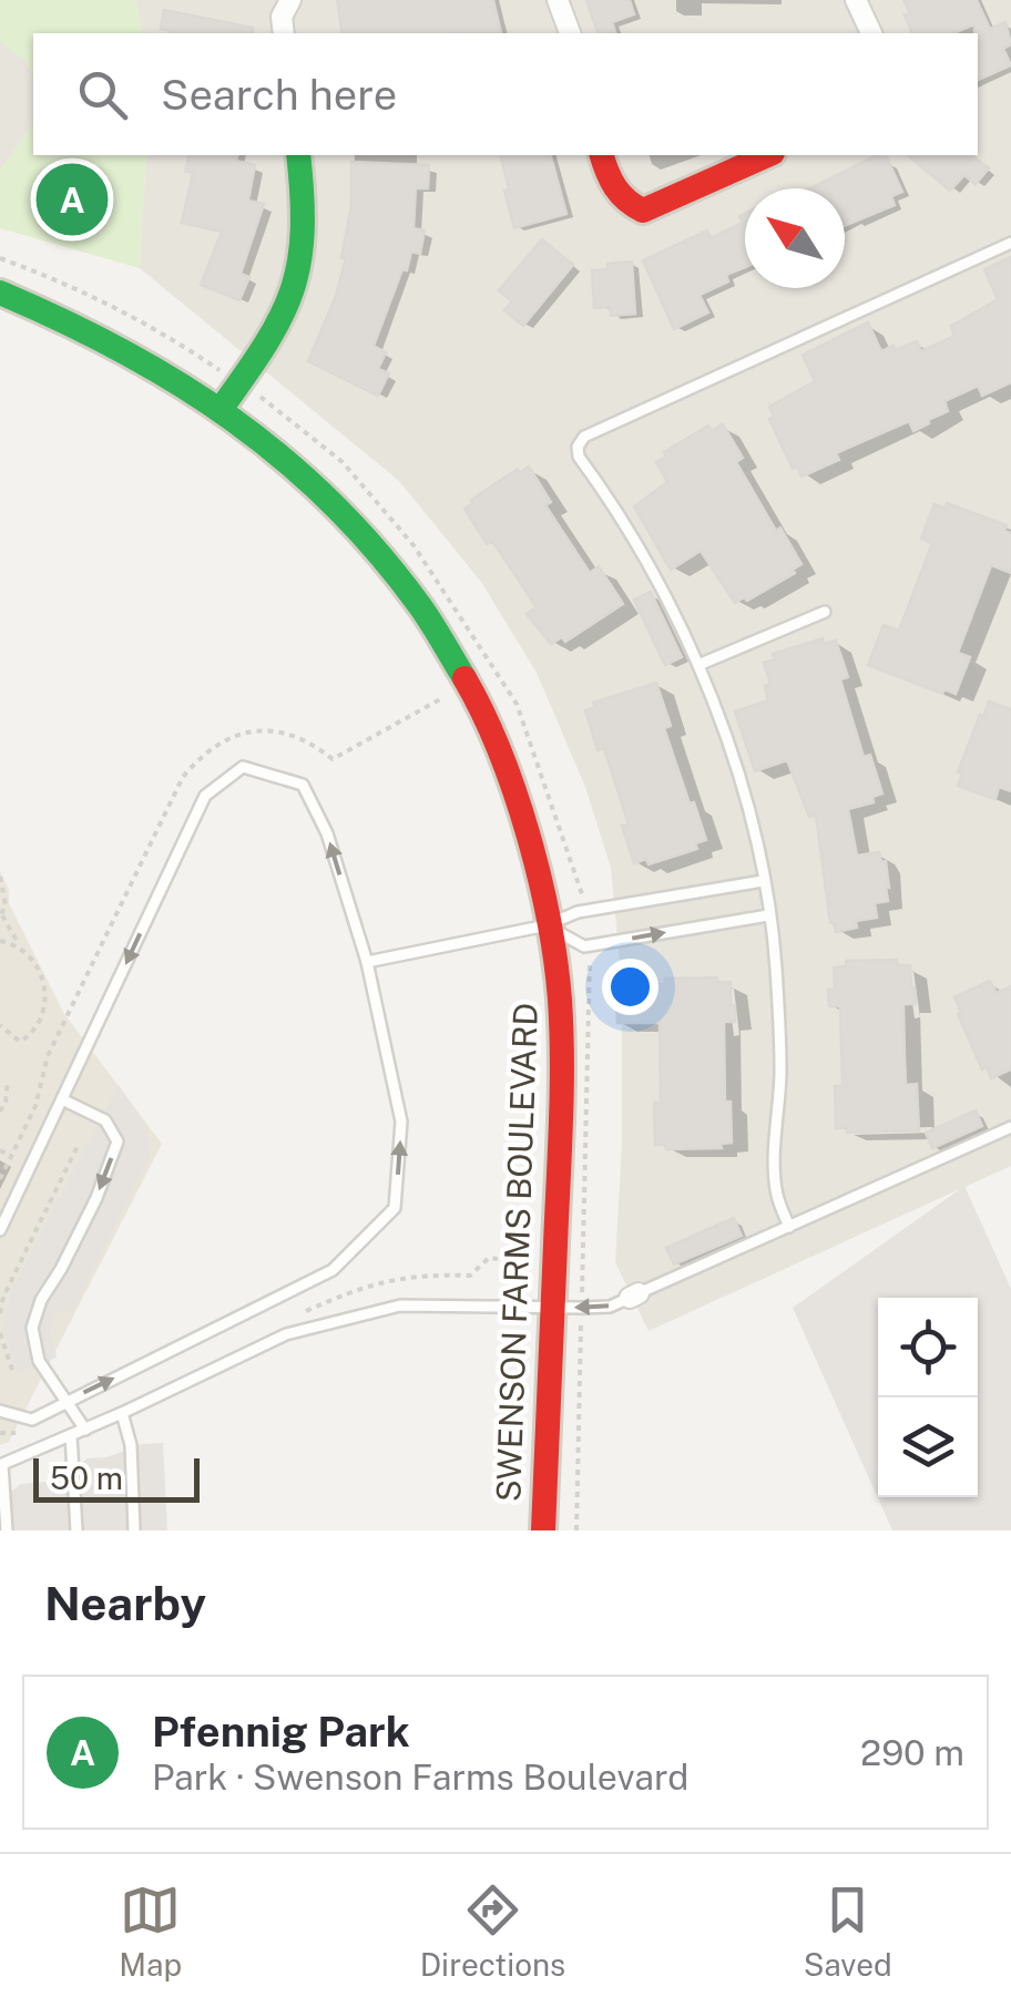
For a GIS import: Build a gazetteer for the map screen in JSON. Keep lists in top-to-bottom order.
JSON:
{
  "streets": {
    "street": ["SWENSON FARMS BOULEVARD"]
  },
  "scale_bar": "50 m",
  "north": "top left",
  "page": {
    "search": "Search here",
    "pins": "A",
    "scale": "50 m",
    "heading": "Nearby",
    "list": [
      {
        "mark": "A",
        "name": "Pfennig Park",
        "note": "Park · Swenson Farms Boulevard",
        "value": "290 m"
      }
    ],
    "nav": ["Map", "Directions", "Saved"]
  }
}
